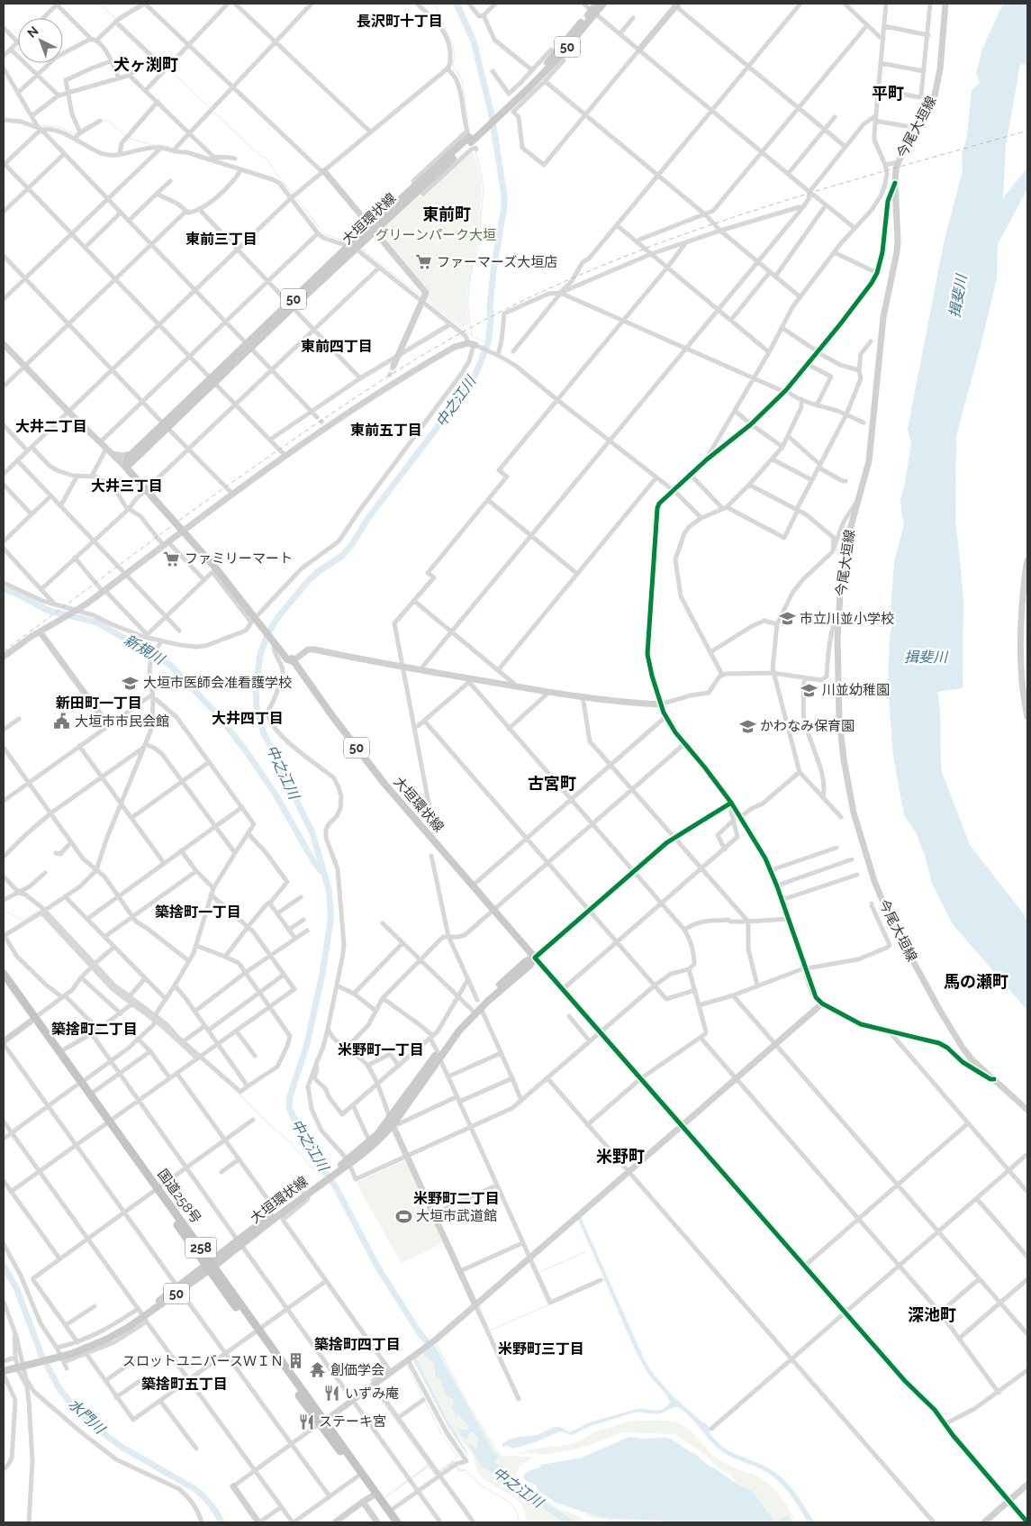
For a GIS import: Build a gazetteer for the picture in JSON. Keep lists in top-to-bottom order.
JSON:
{
  "streets": {
    "highway": ["国道258号", "258"],
    "main road": ["50", "大垣環状線"],
    "street": ["今尾大垣線"]
  },
  "crossings": [
    ["大垣環状線", "国道258号"]
  ],
  "districts": [
    "長沢町十丁目",
    "犬ヶ渕町",
    "平町",
    "東前町",
    "東前三丁目",
    "東前四丁目",
    "大井二丁目",
    "東前五丁目",
    "大井三丁目",
    "新田町一丁目",
    "大井四丁目",
    "古宮町",
    "築捨町一丁目",
    "馬の瀬町",
    "築捨町二丁目",
    "米野町一丁目",
    "米野町",
    "米野町二丁目",
    "深池町",
    "築捨町四丁目",
    "米野町三丁目",
    "築捨町五丁目"
  ],
  "water": [
    "揖斐川",
    "中之江川",
    "新規川",
    "水門川"
  ],
  "parks": ["グリーンパーク大垣"],
  "places": {
    "supermarket": ["ファーマーズ大垣店", "ファミリーマート"],
    "school or university": [
      "市立川並小学校",
      "大垣市医師会准看護学校",
      "川並幼稚園",
      "かわなみ保育園"
    ],
    "public building": ["大垣市市民会館"],
    "sports": ["大垣市武道館"],
    "building": ["スロットユニバースＷＩＮ"],
    "temple": ["創価学会"],
    "restaurant": ["いずみ庵", "ステーキ宮"]
  },
  "north": "top left"
}
